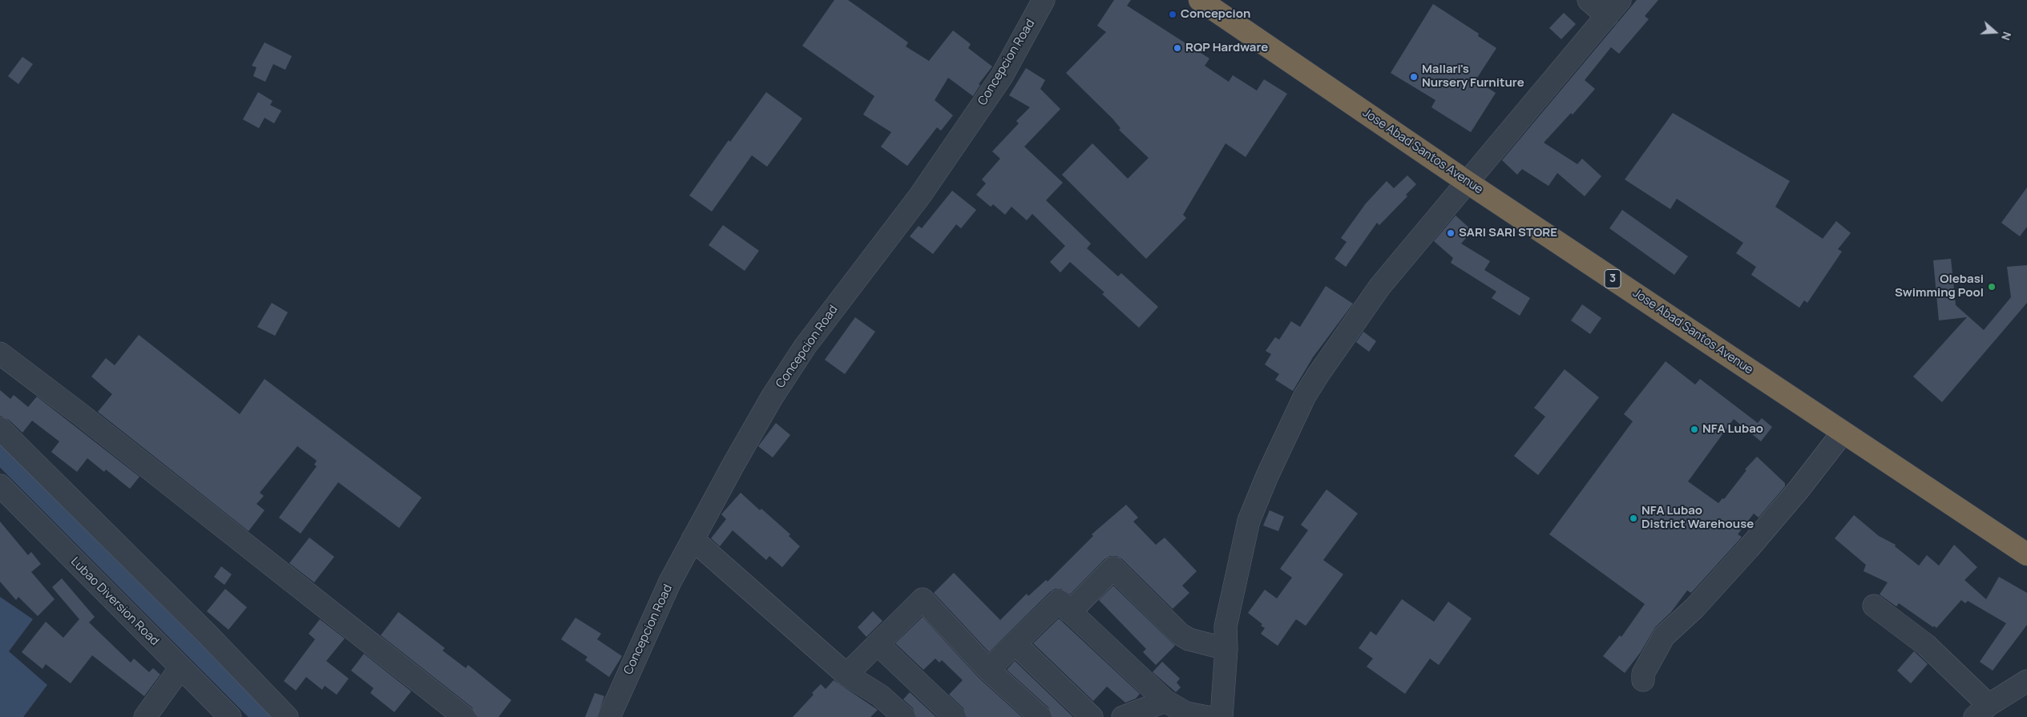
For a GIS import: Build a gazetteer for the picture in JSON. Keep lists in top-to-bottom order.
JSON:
{
  "streets": {
    "highway": ["Jose Abad Santos Avenue", "3"],
    "street": ["Concepcion Road", "Lubao Diversion Road"]
  },
  "places": [
    "Concepcion",
    "RQP Hardware",
    "Mallari's Nursery Furniture",
    "SARI SARI STORE",
    "Olebasi Swimming Pool",
    "NFA Lubao",
    "NFA Lubao District Warehouse"
  ],
  "north": "right"
}
